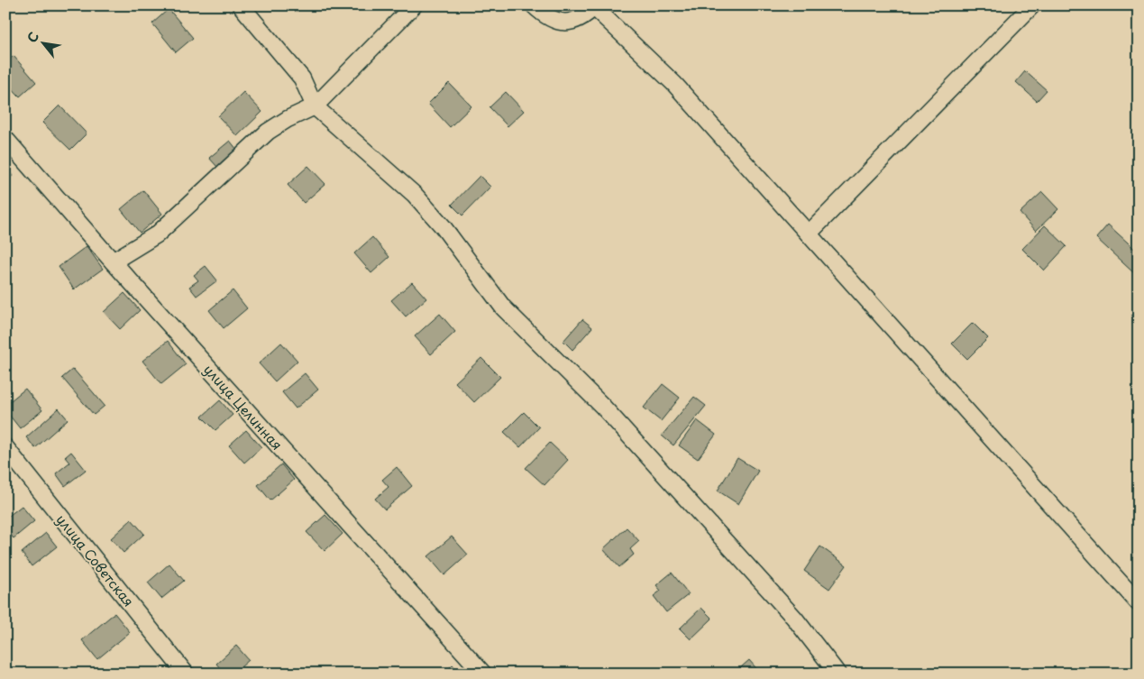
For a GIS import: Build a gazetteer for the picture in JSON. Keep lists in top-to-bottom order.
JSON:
{
  "streets": {
    "street": ["улица Целинная", "улица Советская"]
  },
  "north": "top left"
}
